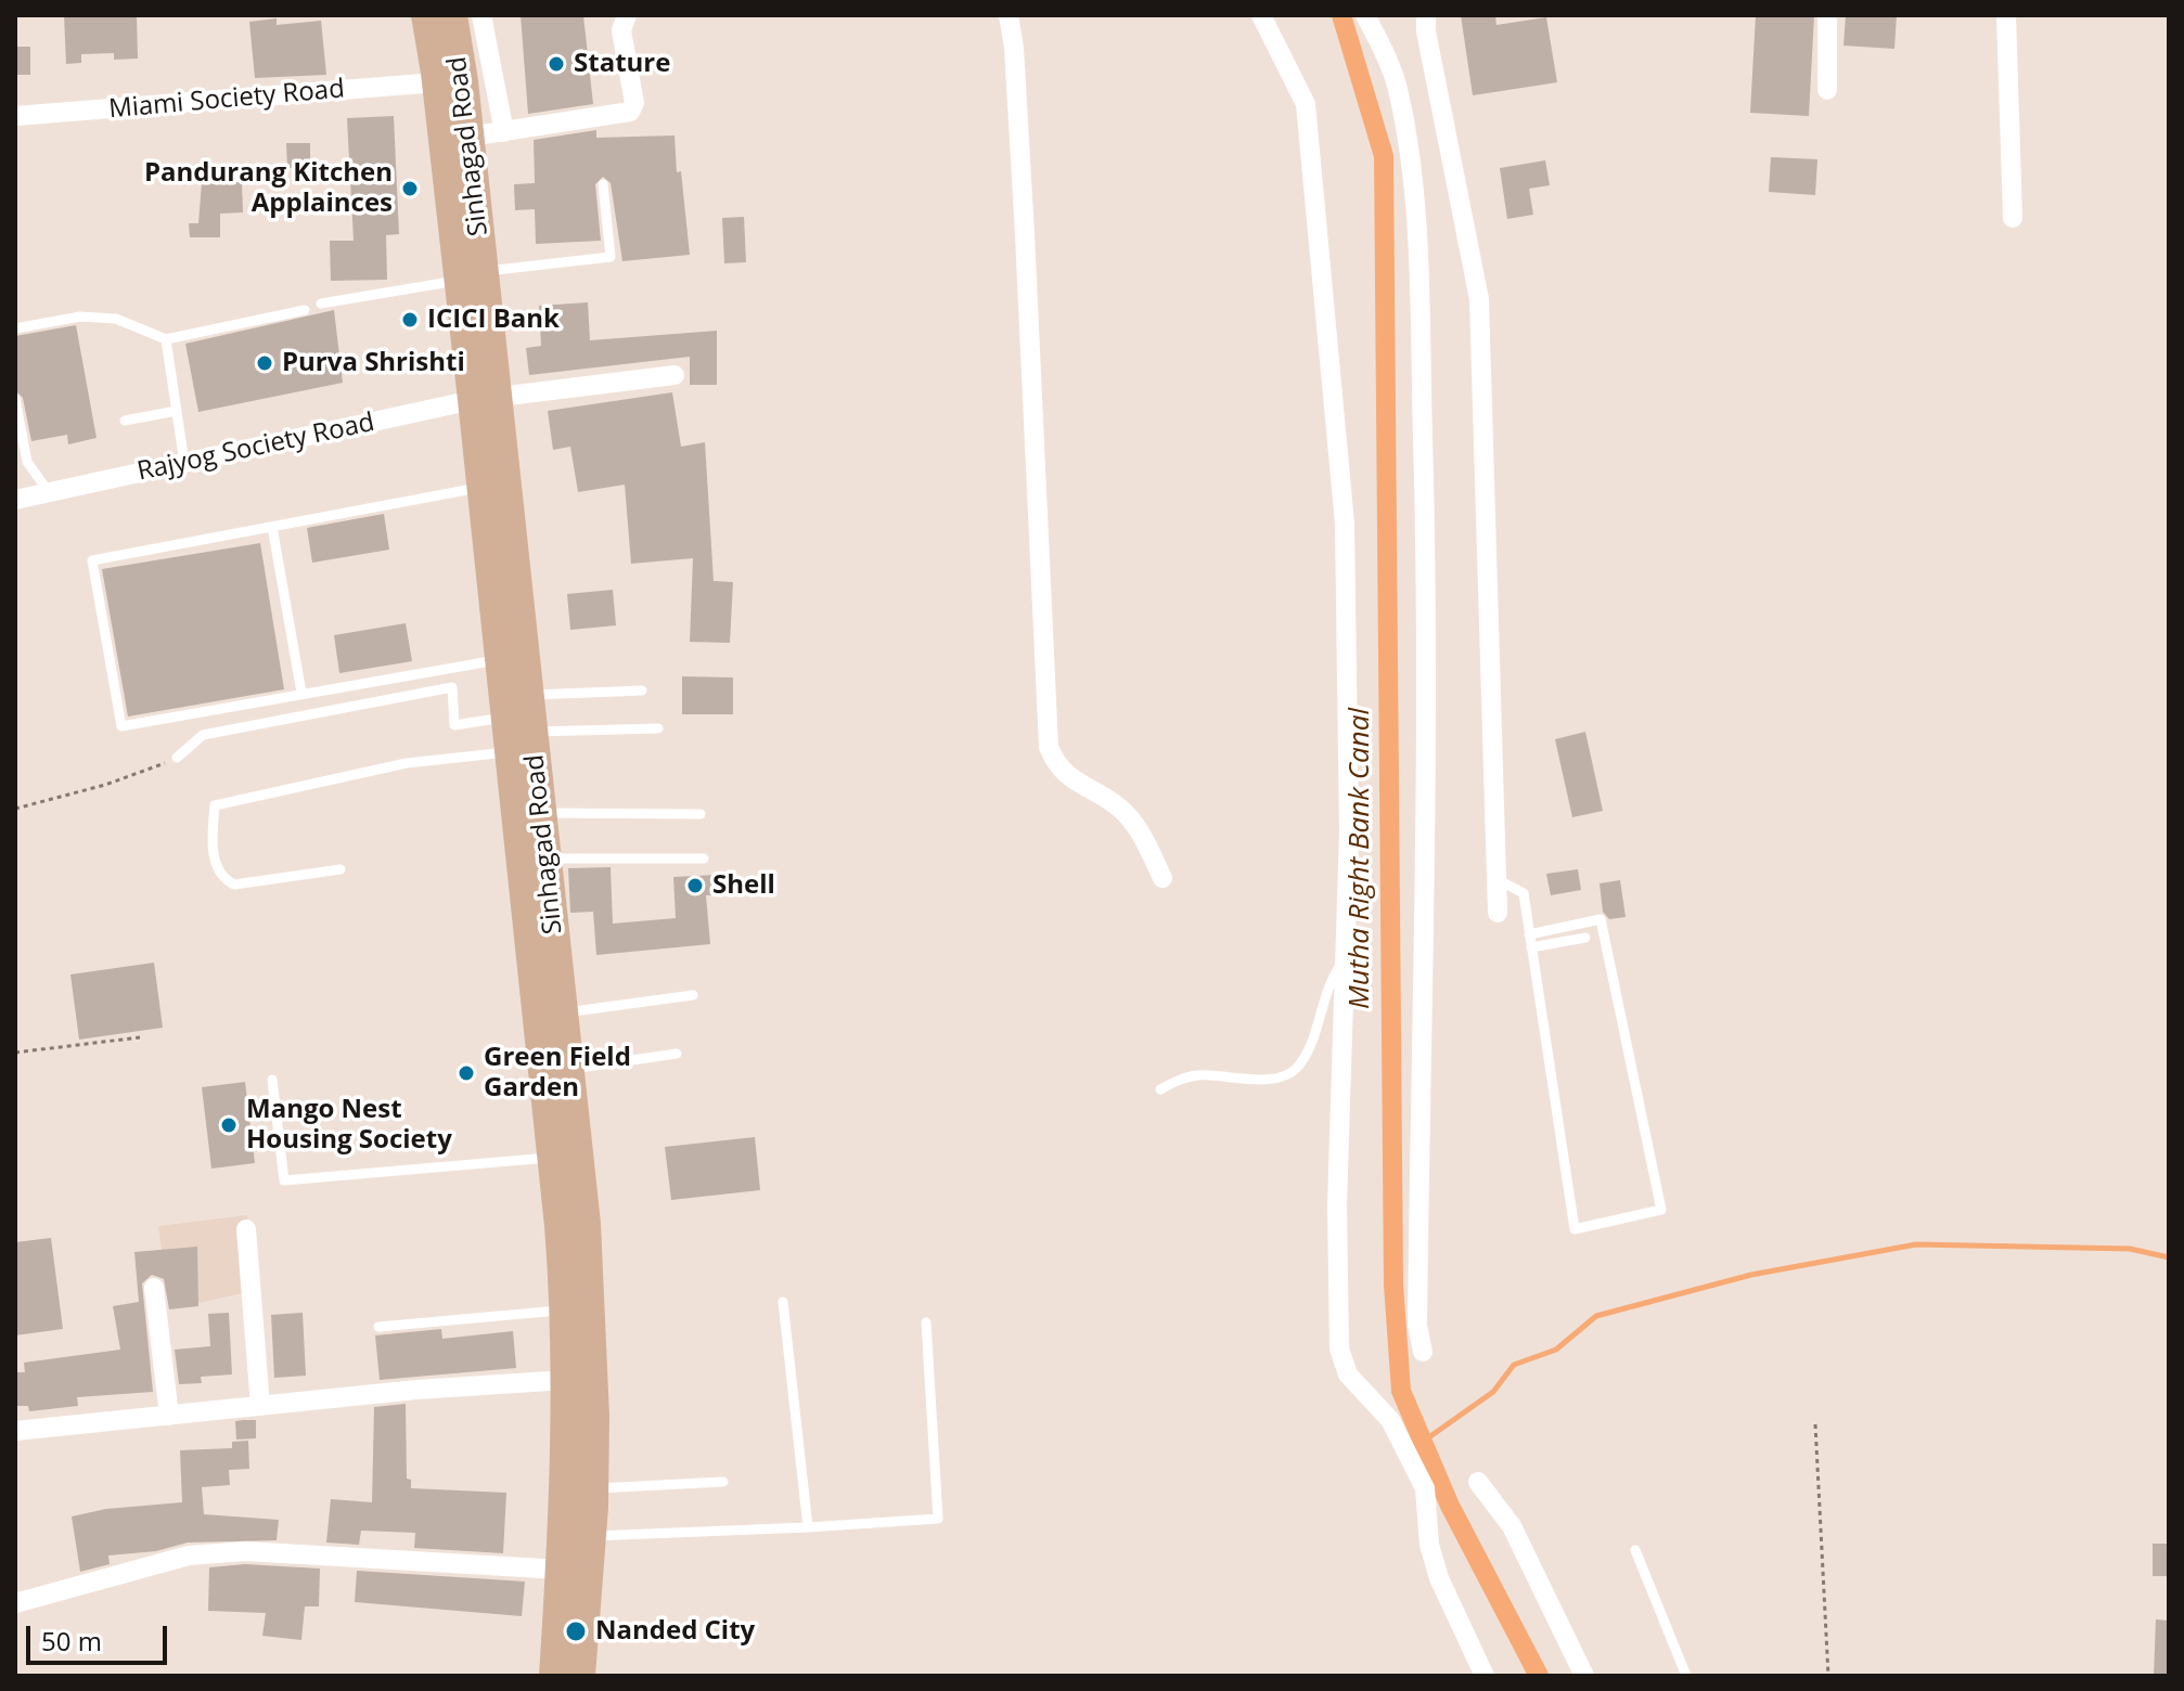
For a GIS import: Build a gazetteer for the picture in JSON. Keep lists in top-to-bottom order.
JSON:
{
  "streets": {
    "main road": ["Sinhagad Road"],
    "street": ["Miami Society Road", "Rajyog Society Road"]
  },
  "crossings": [
    ["Miami Society Road", "Sinhagad Road"],
    ["Sinhagad Road", "Rajyog Society Road"]
  ],
  "water": ["Mutha Right Bank Canal"],
  "places": [
    "Stature",
    "Pandurang Kitchen Applainces",
    "ICICI Bank",
    "Purva Shrishti",
    "Shell",
    "Green Field Garden",
    "Mango Nest Housing Society",
    "Nanded City"
  ],
  "scale_bar": "50 m"
}
